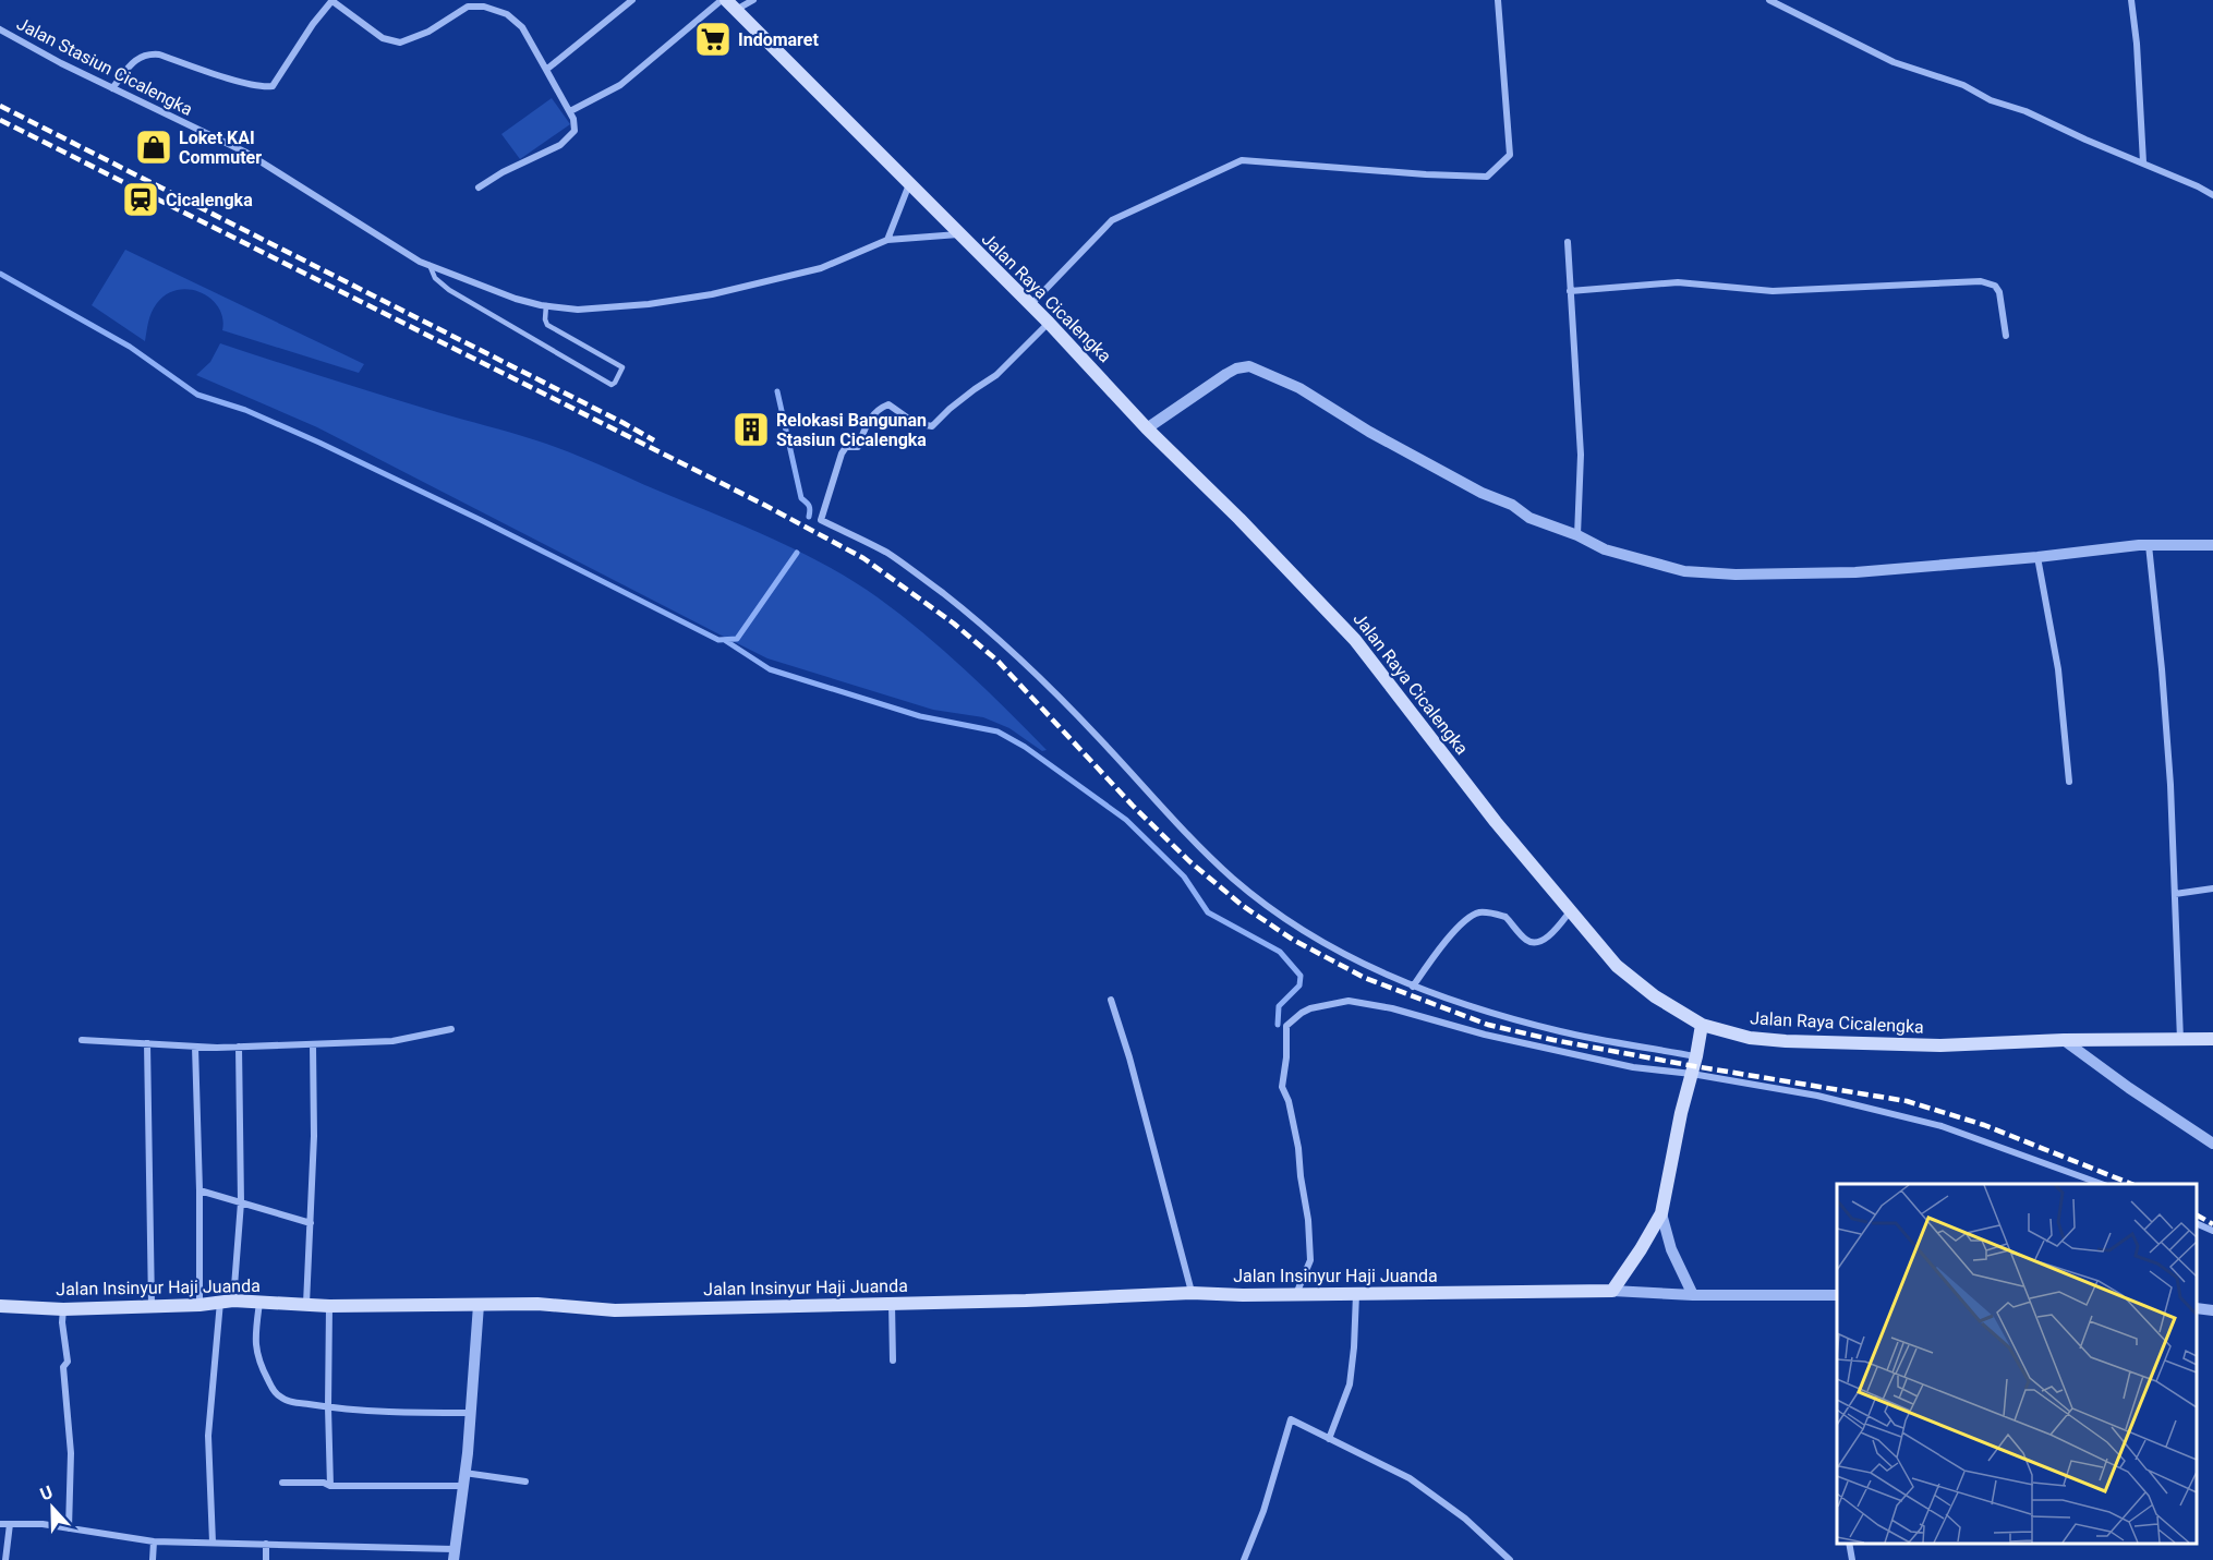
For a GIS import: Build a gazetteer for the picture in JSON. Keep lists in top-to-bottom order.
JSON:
{
  "streets": {
    "main road": ["Jalan Raya Cicalengka", "Jalan Insinyur Haji Juanda"],
    "street": ["Jalan Stasiun Cicalengka"]
  },
  "crossings": [
    ["Jalan Stasiun Cicalengka", "Jalan Raya Cicalengka"]
  ],
  "places": {
    "supermarket": ["Indomaret"],
    "shop": ["Loket KAI Commuter"],
    "station": ["Cicalengka"],
    "building": ["Relokasi Bangunan Stasiun Cicalengka"]
  },
  "north": "top"
}
